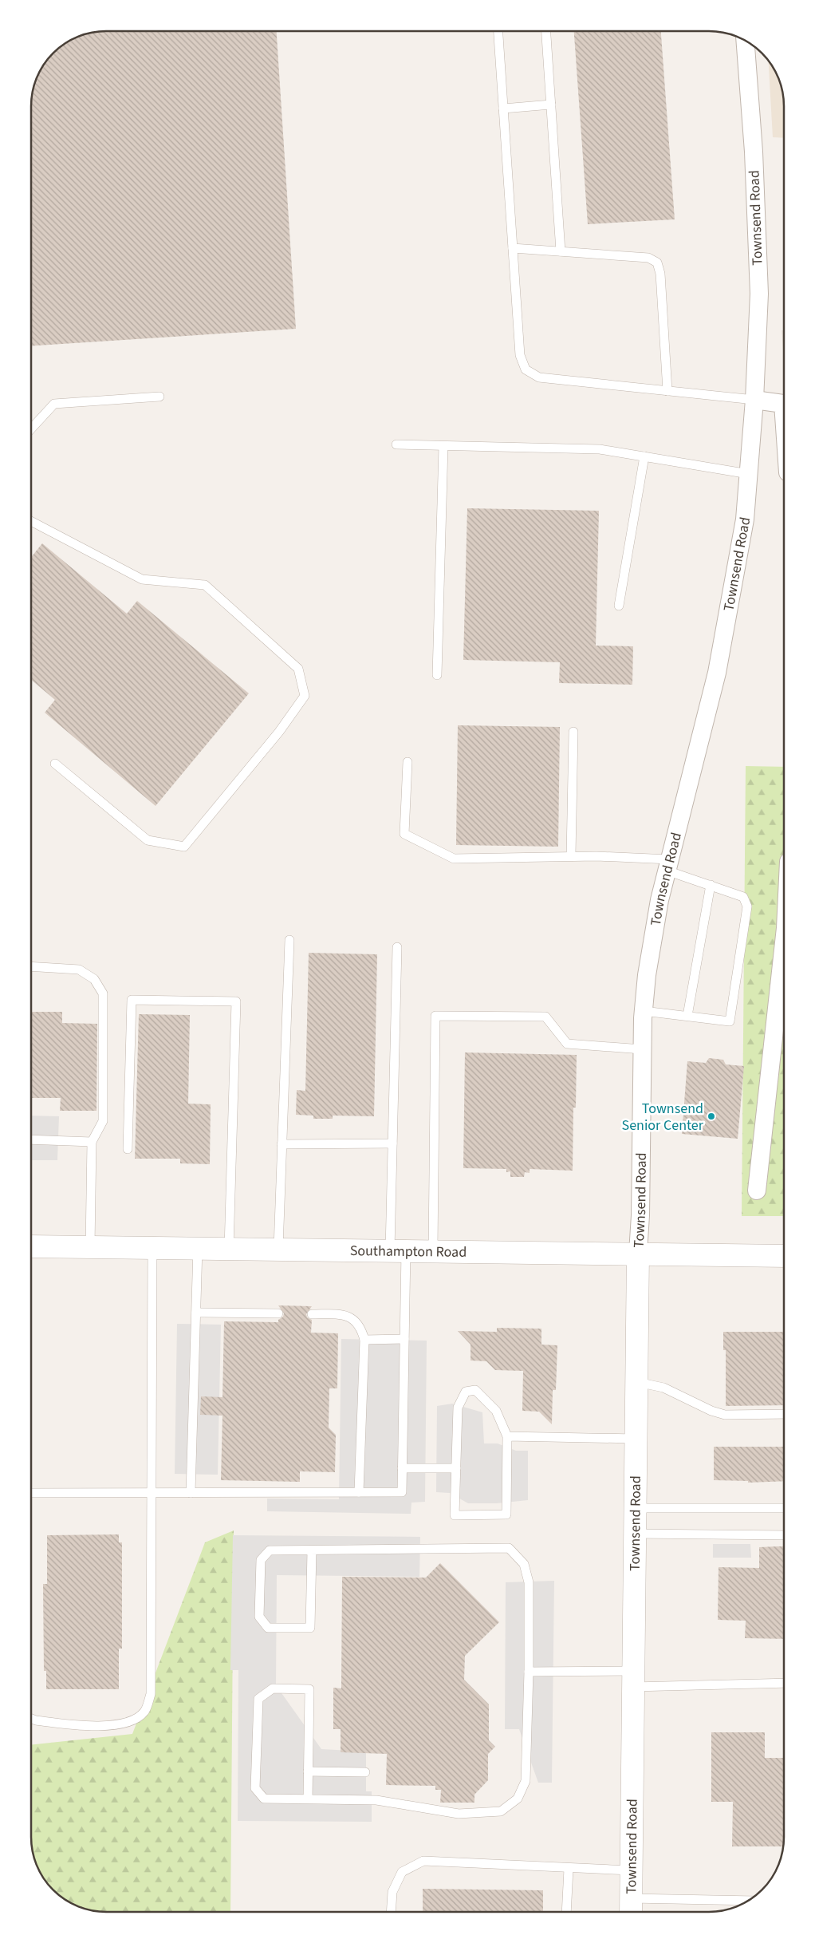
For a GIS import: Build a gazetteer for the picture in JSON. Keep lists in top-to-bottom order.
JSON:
{
  "streets": {
    "street": ["Townsend Road", "Southampton Road"]
  },
  "crossings": [
    ["Townsend Road", "Southampton Road"]
  ],
  "places": ["Townsend Senior Center"]
}
